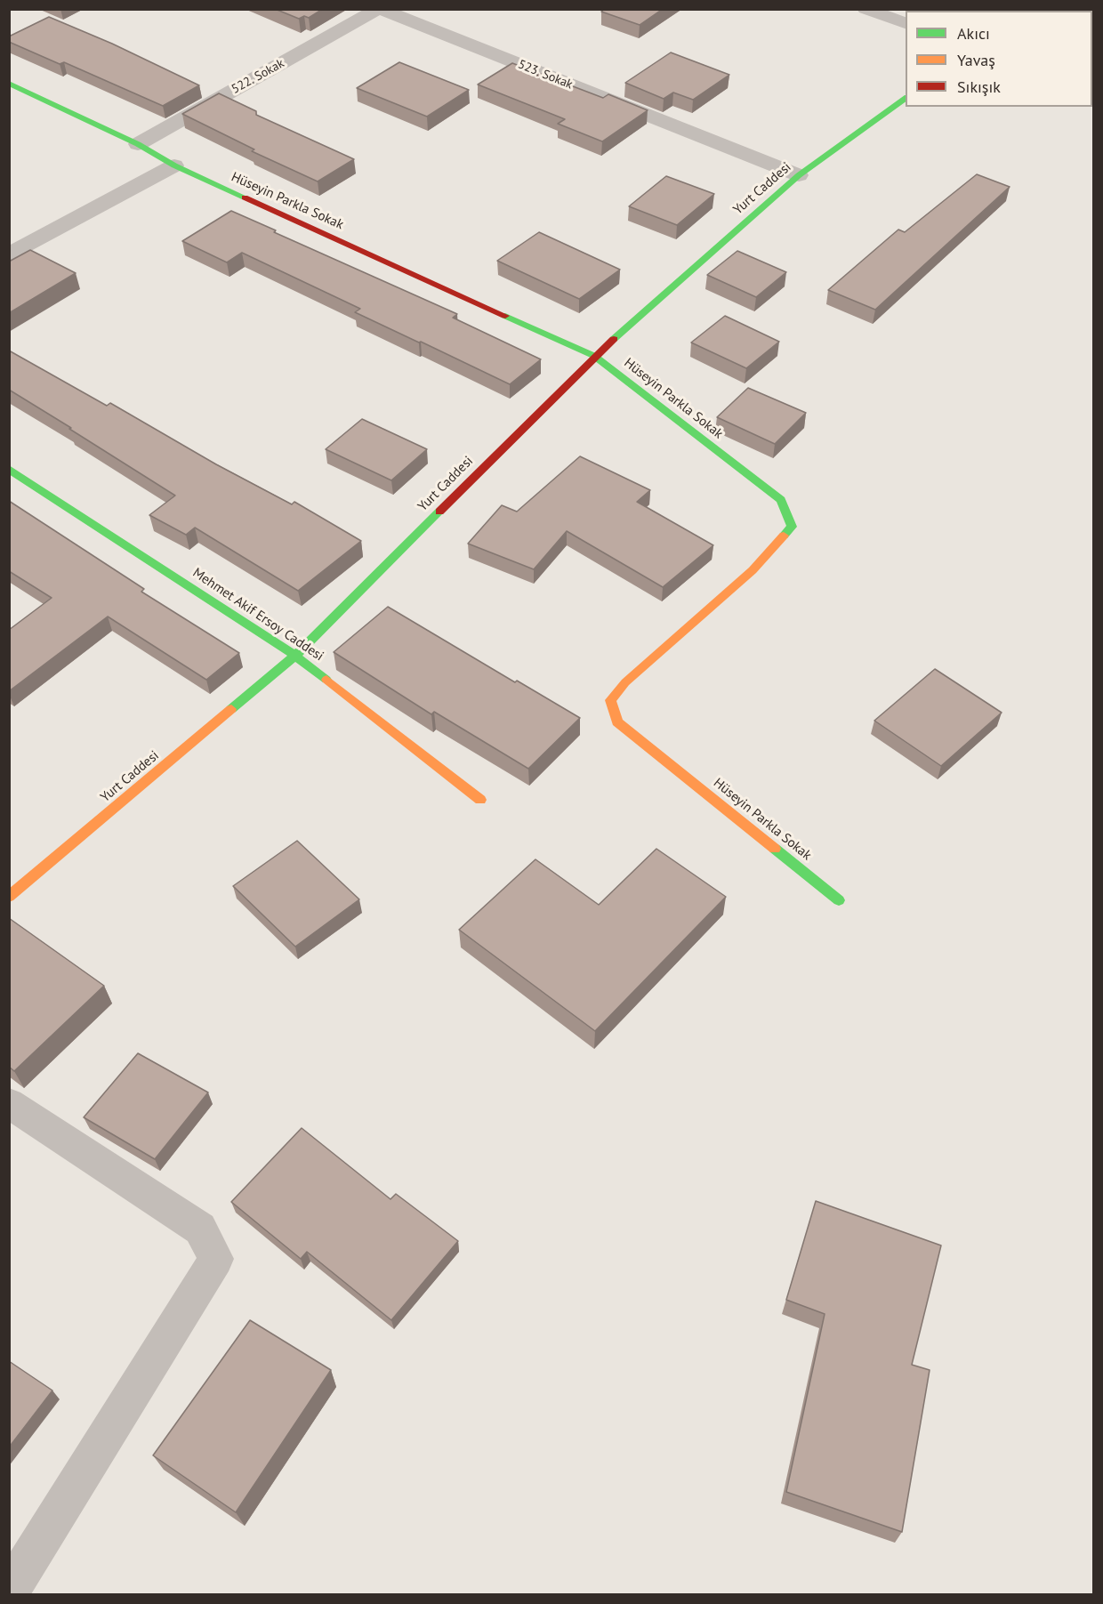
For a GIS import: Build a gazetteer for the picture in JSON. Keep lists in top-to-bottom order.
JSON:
{
  "streets": {
    "street": [
      "523. Sokak",
      "522. Sokak",
      "Yurt Caddesi",
      "Hüseyin Parkla Sokak",
      "Mehmet Akif Ersoy Caddesi"
    ]
  },
  "crossings": [
    ["523. Sokak", "522. Sokak"],
    ["523. Sokak", "Yurt Caddesi"],
    ["522. Sokak", "Hüseyin Parkla Sokak"],
    ["Yurt Caddesi", "Hüseyin Parkla Sokak"],
    ["Yurt Caddesi", "Mehmet Akif Ersoy Caddesi"]
  ],
  "legend": ["Akıcı", "Yavaş", "Sıkışık"]
}
